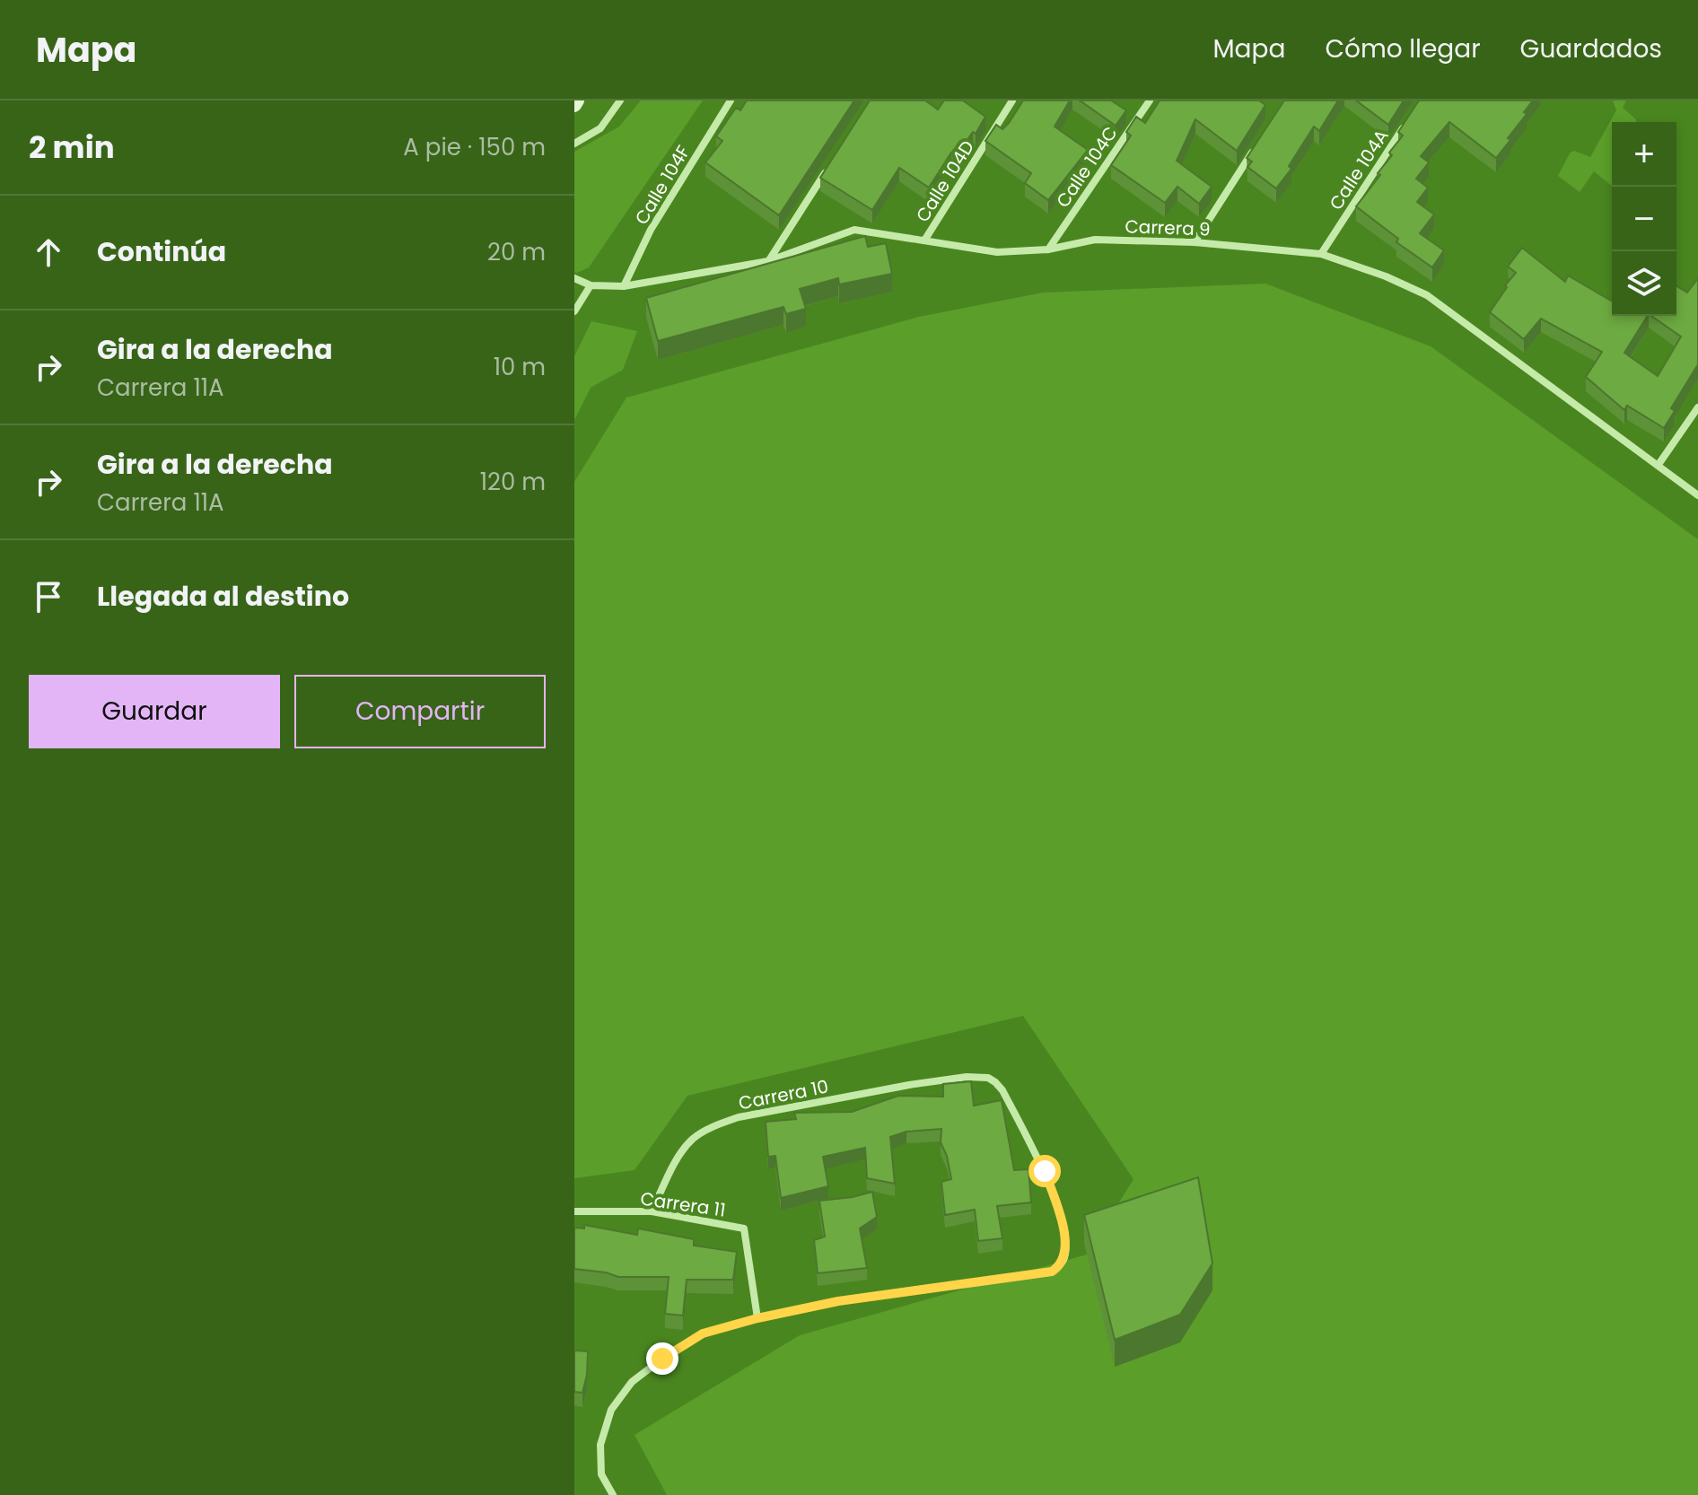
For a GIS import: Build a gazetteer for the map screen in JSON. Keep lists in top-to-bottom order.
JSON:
{
  "streets": {
    "street": [
      "Calle 104C",
      "Calle 104A",
      "Calle 104D",
      "Calle 104F",
      "Carrera 9",
      "Carrera 10",
      "Carrera 11"
    ]
  },
  "crossings": [
    ["Calle 104C", "Carrera 9"],
    ["Calle 104A", "Carrera 9"],
    ["Calle 104D", "Carrera 9"],
    ["Calle 104F", "Carrera 9"],
    ["Carrera 10", "Carrera 11"]
  ],
  "page": {
    "header": "Mapa",
    "nav": ["Mapa", "Cómo llegar", "Guardados"],
    "heading": ["2 min", "A pie · 150 m"],
    "map_buttons": ["+", "−"],
    "list": [
      ["Continúa", "20 m"],
      ["Gira a la derecha", "Carrera 11A", "10 m"],
      ["Gira a la derecha", "Carrera 11A", "120 m"],
      "Llegada al destino"
    ],
    "buttons": ["Guardar", "Compartir"]
  }
}
